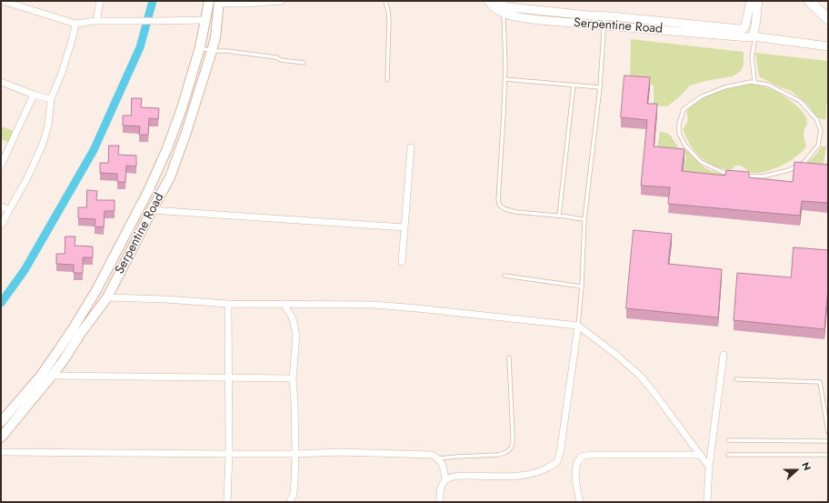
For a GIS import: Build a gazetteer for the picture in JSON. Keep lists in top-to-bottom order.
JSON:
{
  "streets": {
    "main road": ["Serpentine Road"]
  },
  "north": "right"
}
